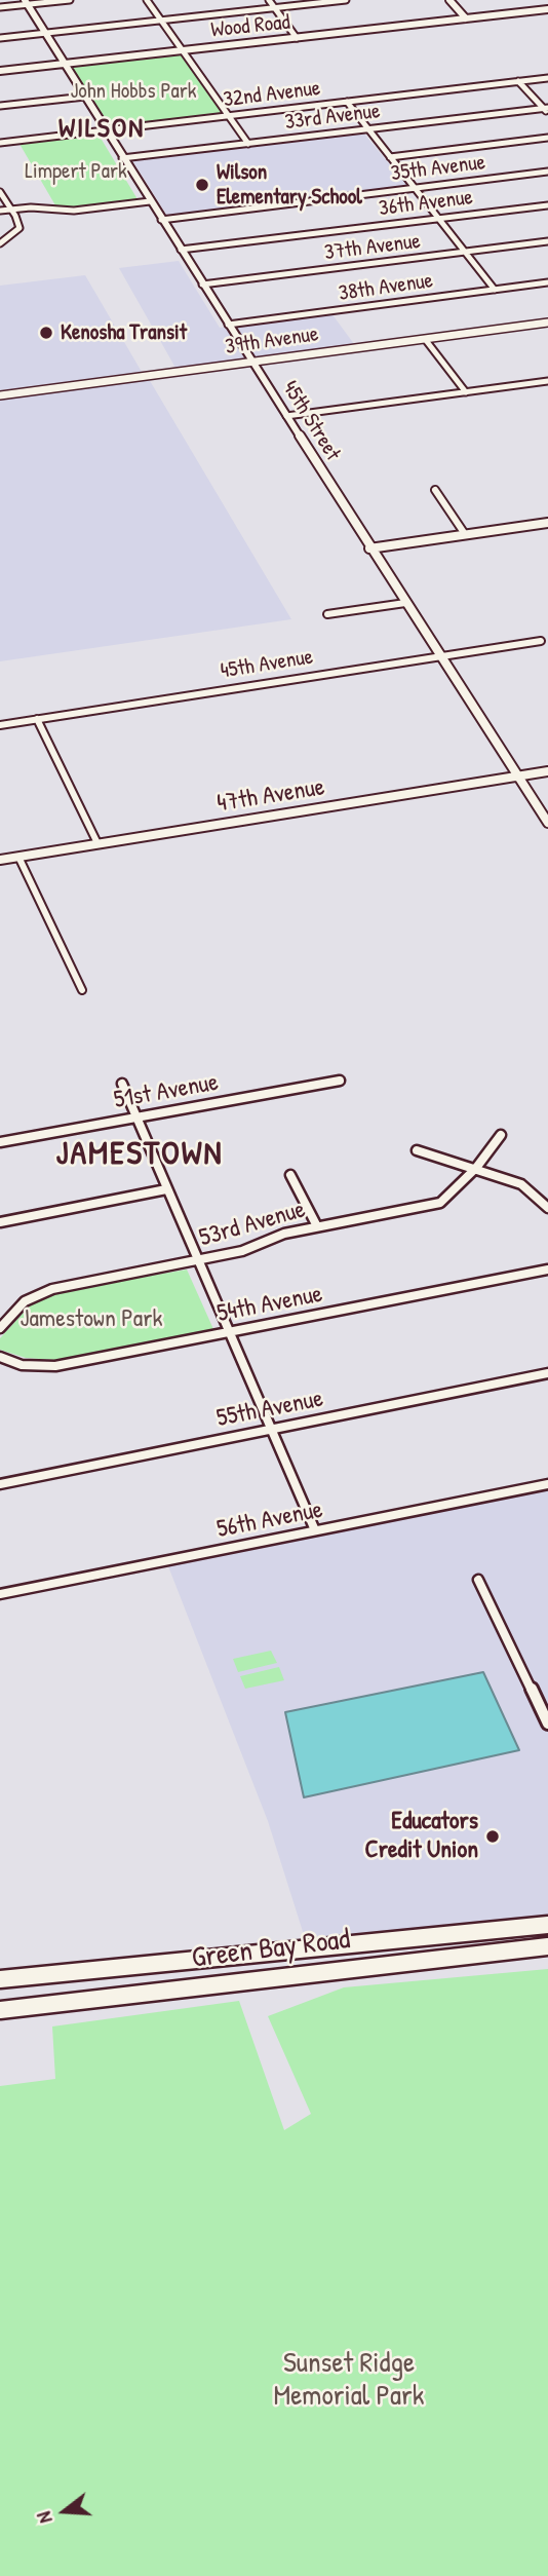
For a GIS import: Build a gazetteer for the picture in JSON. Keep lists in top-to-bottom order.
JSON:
{
  "streets": {
    "main road": ["39th Avenue", "Green Bay Road"],
    "street": [
      "Wood Road",
      "32nd Avenue",
      "33rd Avenue",
      "35th Avenue",
      "36th Avenue",
      "37th Avenue",
      "38th Avenue",
      "45th Street",
      "45th Avenue",
      "47th Avenue",
      "51st Avenue",
      "53rd Avenue",
      "54th Avenue",
      "55th Avenue",
      "56th Avenue"
    ]
  },
  "crossings": [
    ["Wood Road", "45th Street"],
    ["32nd Avenue", "45th Street"],
    ["33rd Avenue", "45th Street"],
    ["35th Avenue", "45th Street"],
    ["36th Avenue", "45th Street"],
    ["37th Avenue", "45th Street"],
    ["38th Avenue", "45th Street"],
    ["39th Avenue", "45th Street"],
    ["45th Street", "45th Avenue"],
    ["45th Street", "47th Avenue"]
  ],
  "districts": ["WILSON", "JAMESTOWN"],
  "parks": [
    "John Hobbs Park",
    "Limpert Park",
    "Jamestown Park",
    "Sunset Ridge Memorial Park"
  ],
  "places": ["Wilson Elementary School", "Kenosha Transit", "Educators Credit Union"],
  "north": "left"
}
